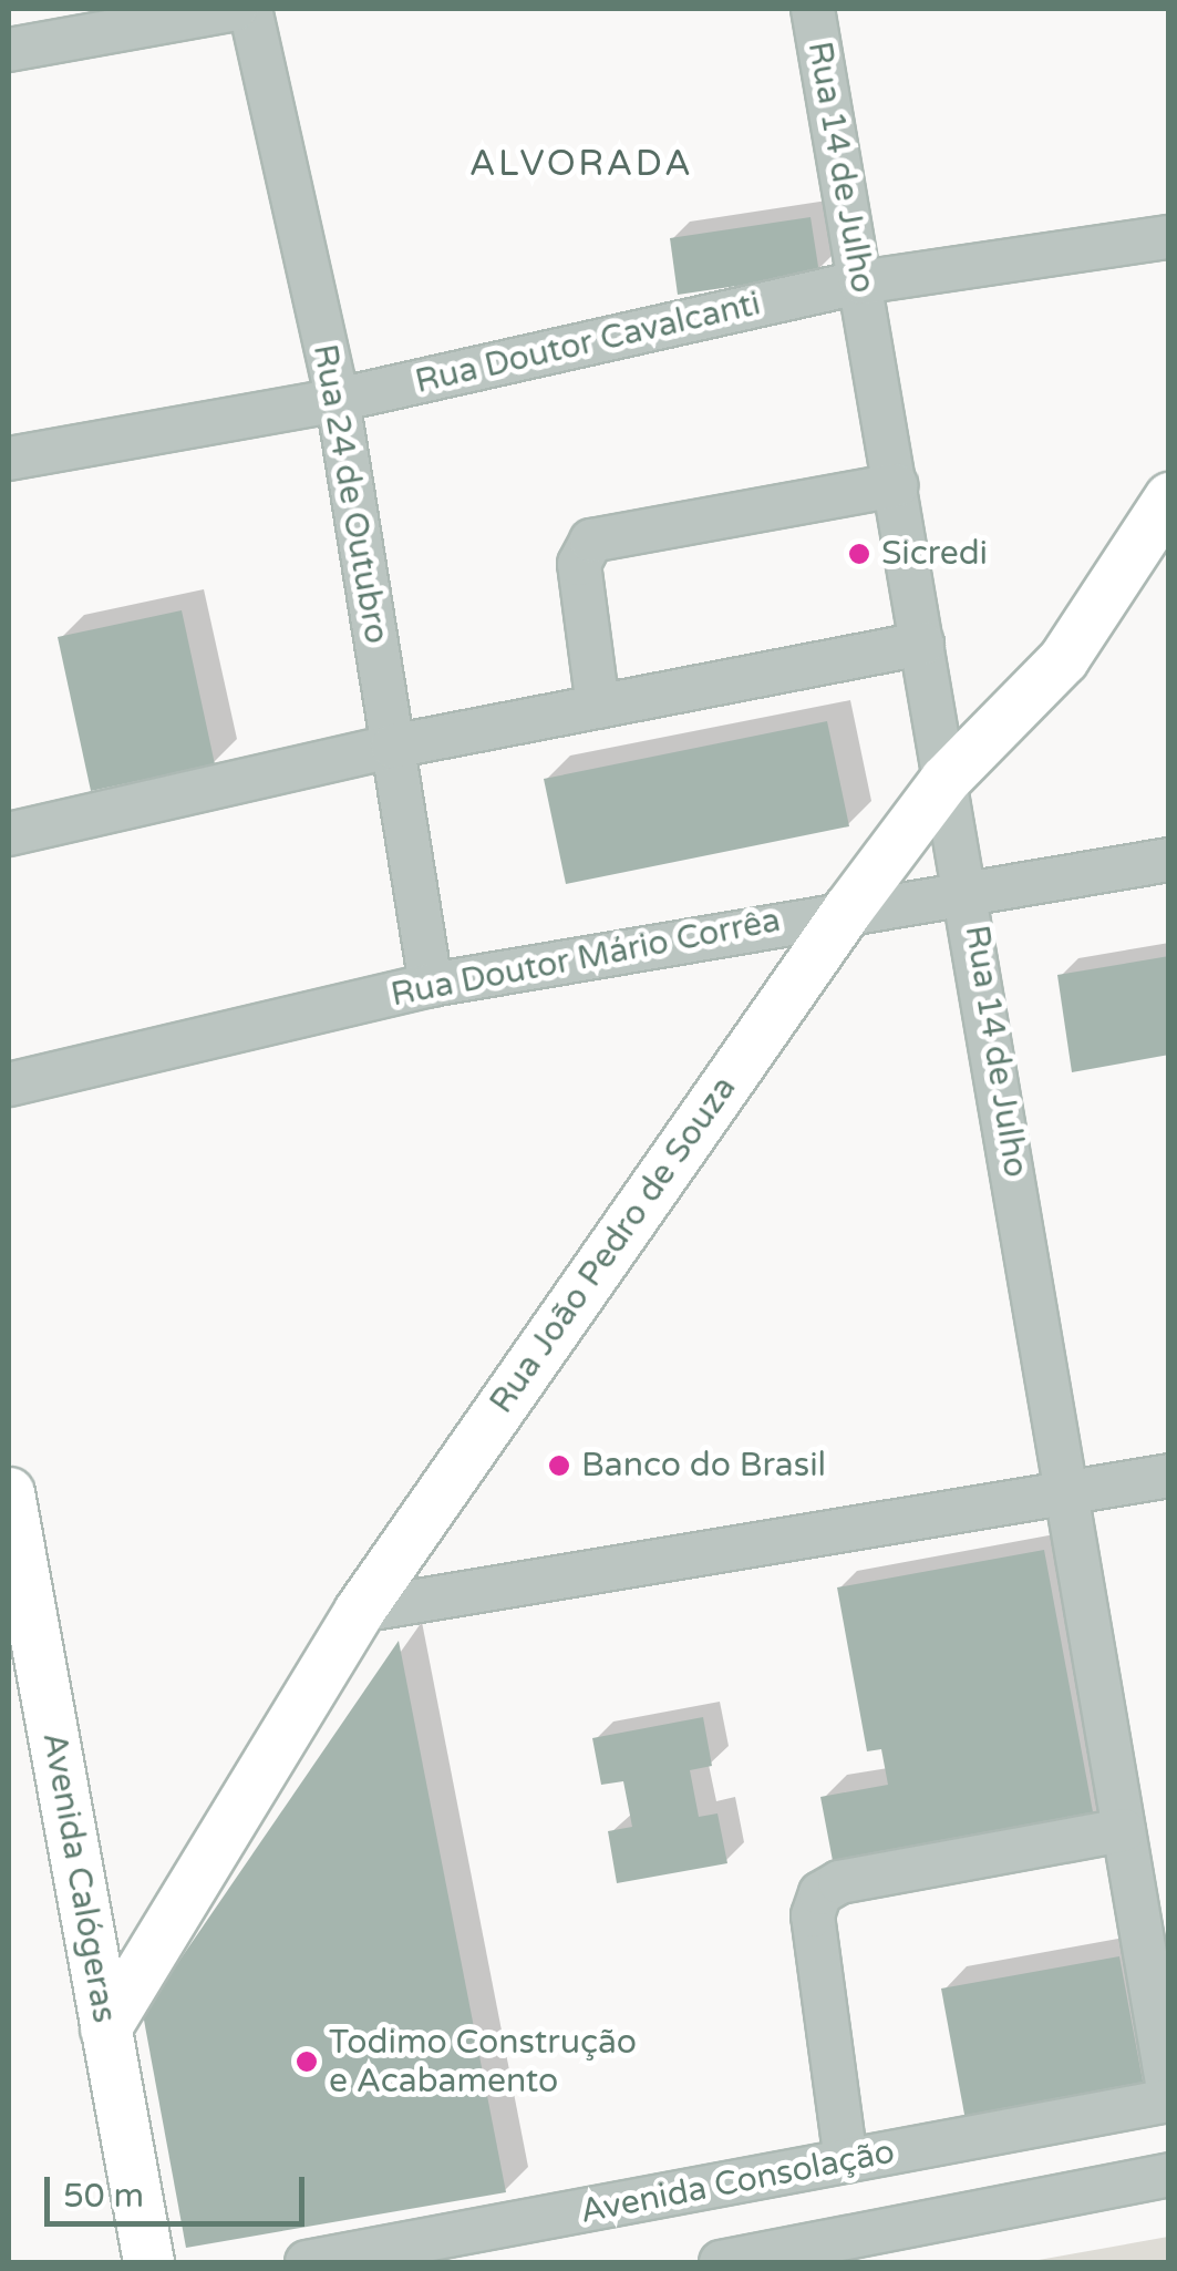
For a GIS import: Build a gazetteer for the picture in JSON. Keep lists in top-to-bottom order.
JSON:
{
  "streets": {
    "main road": ["Rua João Pedro de Souza", "Avenida Calógeras"],
    "street": [
      "Rua 14 de Julho",
      "Rua Doutor Cavalcanti",
      "Rua 24 de Outubro",
      "Rua Doutor Mário Corrêa",
      "Avenida Consolação"
    ]
  },
  "crossings": [
    ["Rua 14 de Julho", "Rua Doutor Cavalcanti"],
    ["Rua 14 de Julho", "Rua Doutor Mário Corrêa"],
    ["Rua 14 de Julho", "Rua João Pedro de Souza"],
    ["Rua 14 de Julho", "Avenida Consolação"],
    ["Rua Doutor Cavalcanti", "Rua 24 de Outubro"],
    ["Rua 24 de Outubro", "Rua Doutor Mário Corrêa"],
    ["Rua Doutor Mário Corrêa", "Rua João Pedro de Souza"],
    ["Rua João Pedro de Souza", "Avenida Calógeras"]
  ],
  "districts": ["ALVORADA"],
  "places": ["Sicredi", "Banco do Brasil", "Todimo Construção e Acabamento"],
  "scale_bar": "50 m"
}
